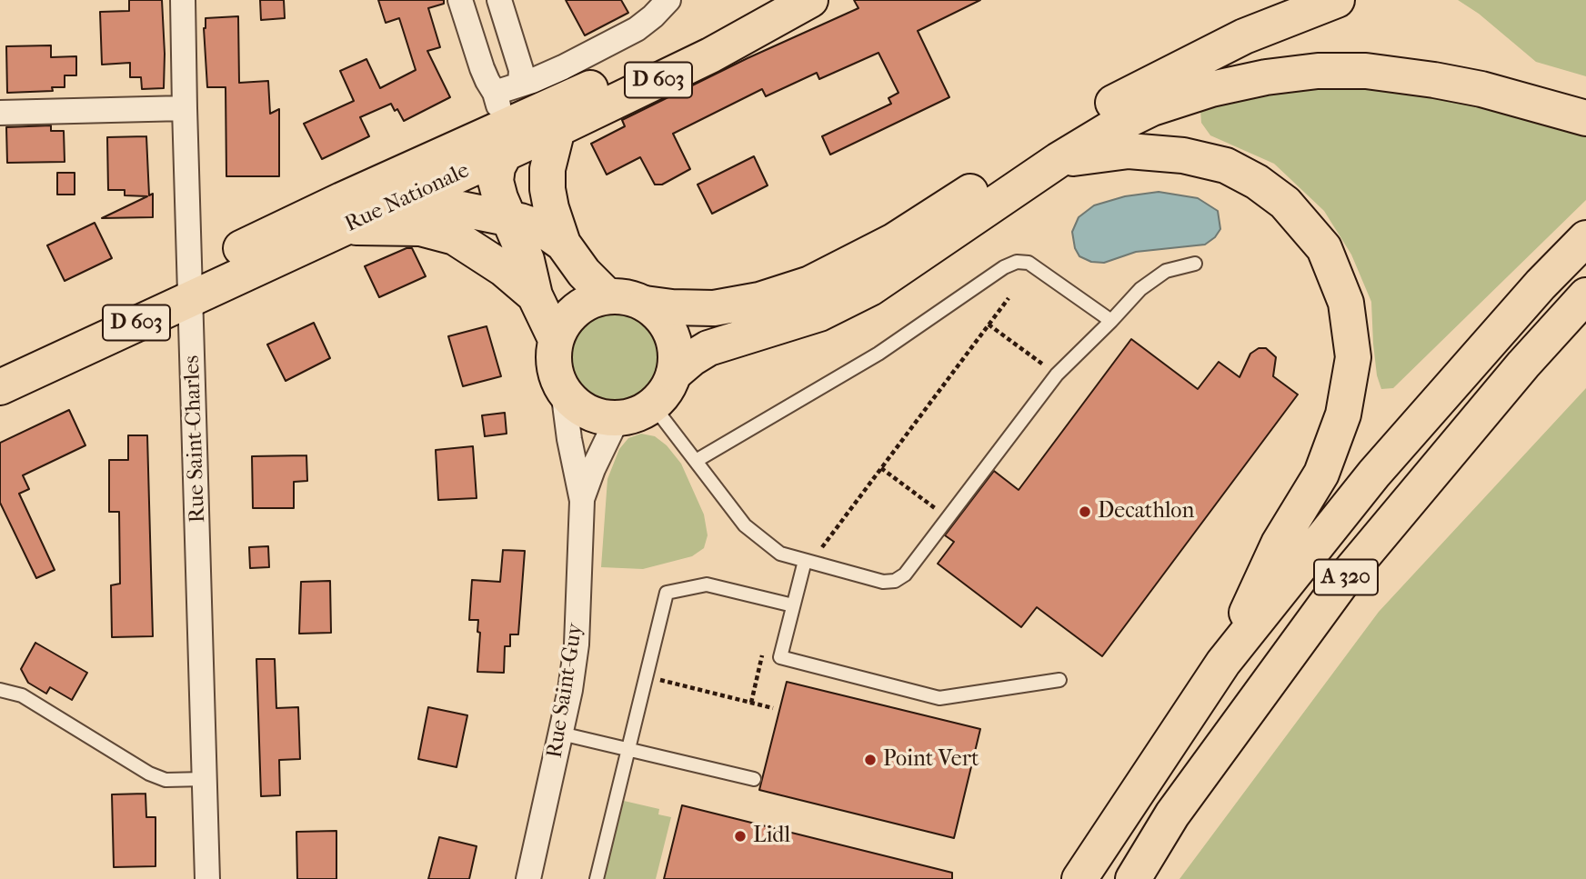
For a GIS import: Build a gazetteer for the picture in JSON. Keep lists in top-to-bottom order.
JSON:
{
  "streets": {
    "main road": ["D 603", "Rue Nationale", "A 320"],
    "street": ["Rue Saint-Charles", "Rue Saint-Guy"]
  },
  "crossings": [
    ["Rue Nationale", "Rue Saint-Charles"]
  ],
  "places": ["Decathlon", "Point Vert", "Lidl"]
}
